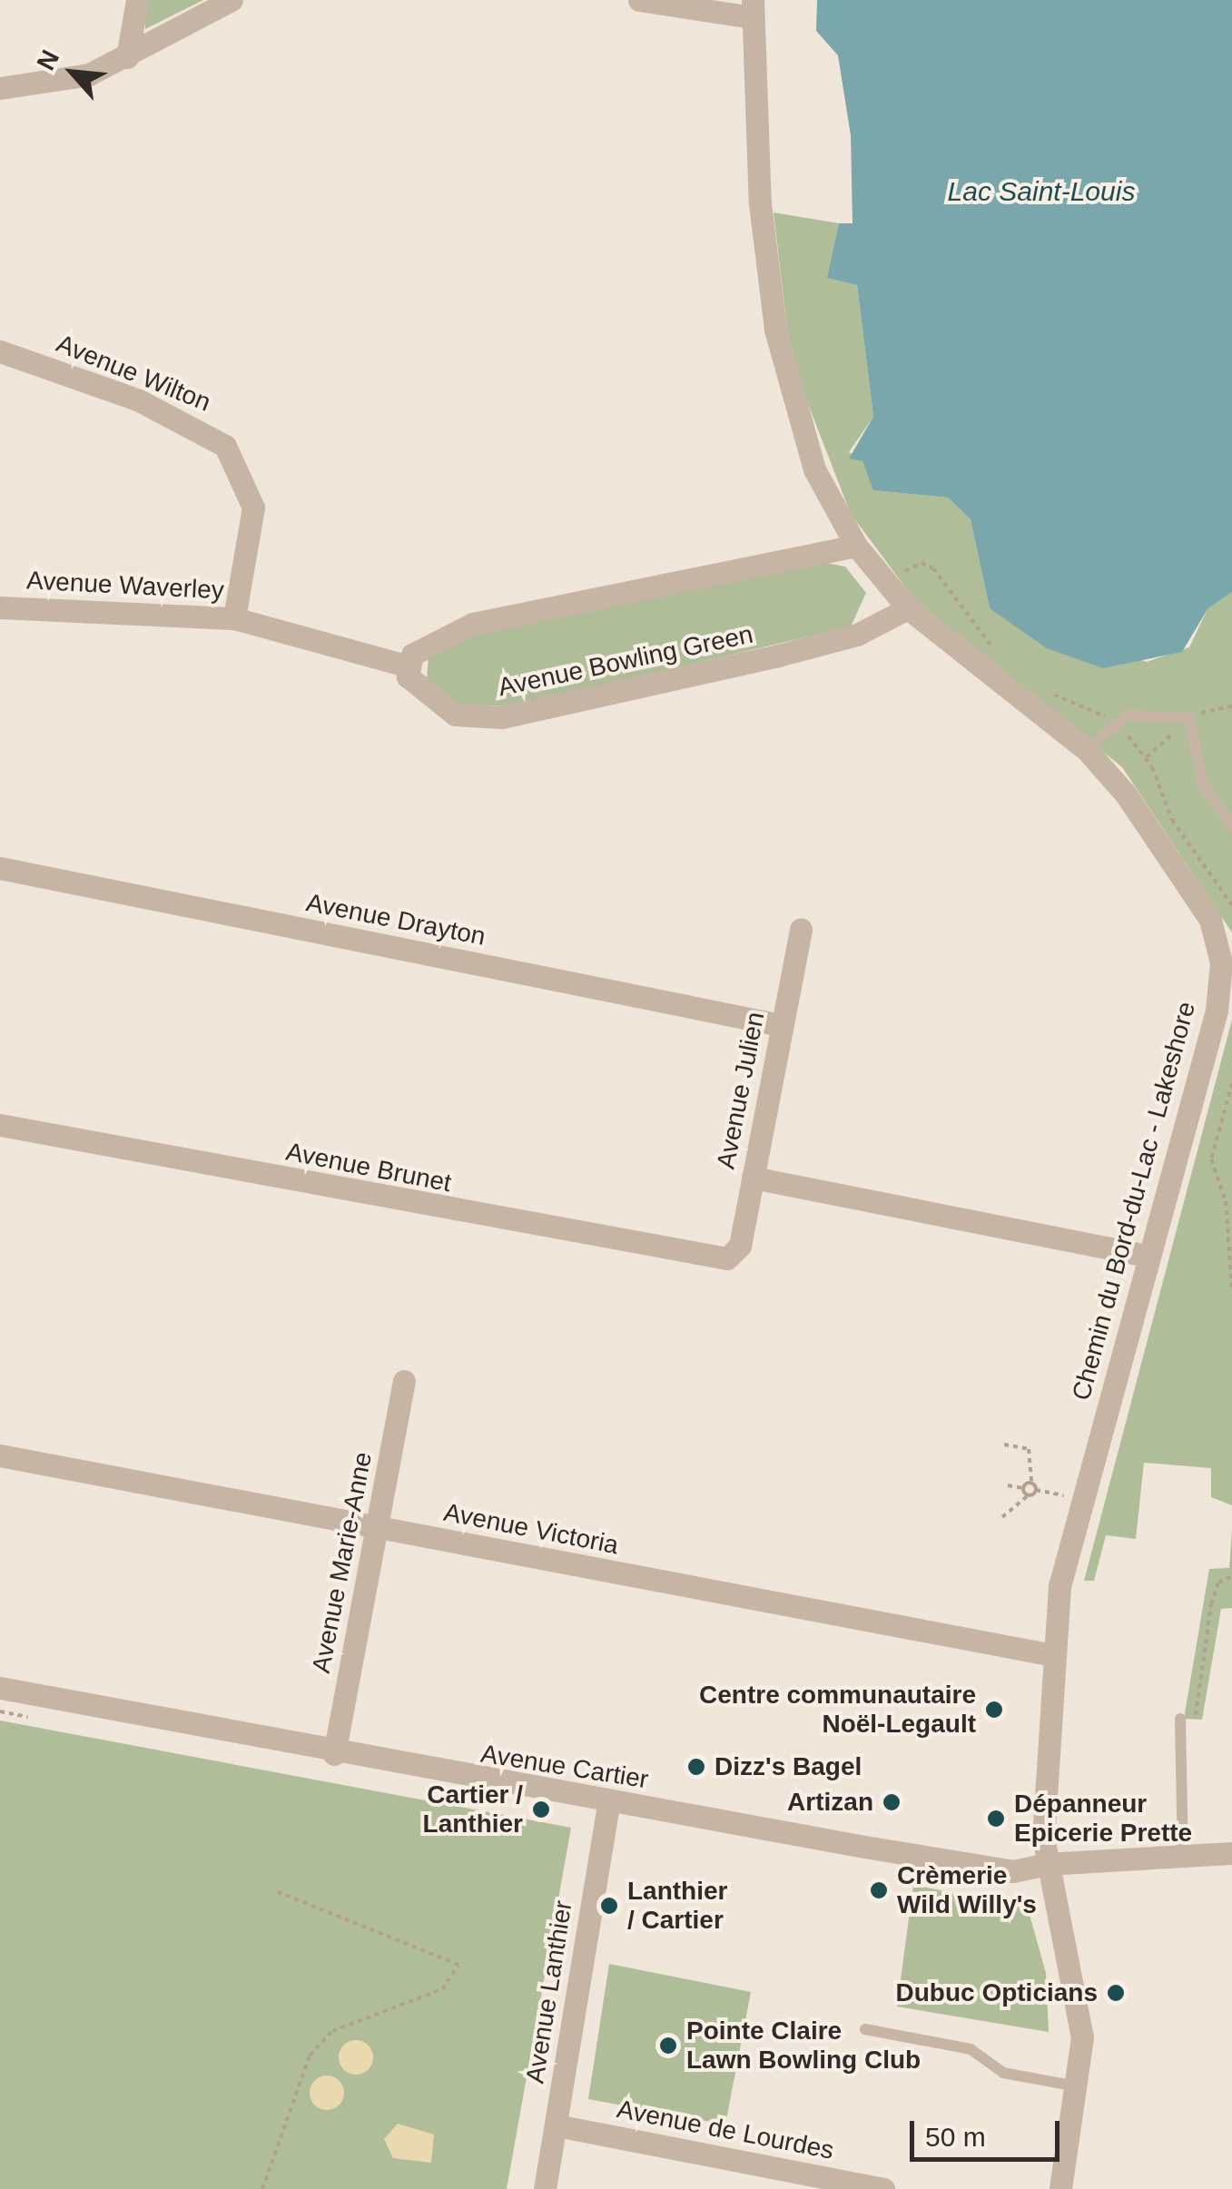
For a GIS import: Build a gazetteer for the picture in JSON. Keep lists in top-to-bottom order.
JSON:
{
  "streets": {
    "street": [
      "Avenue Wilton",
      "Avenue Waverley",
      "Avenue Bowling Green",
      "Avenue Drayton",
      "Avenue Julien",
      "Avenue Brunet",
      "Chemin du Bord-du-Lac - Lakeshore",
      "Avenue Victoria",
      "Avenue Marie-Anne",
      "Avenue Cartier",
      "Avenue Lanthier",
      "Avenue de Lourdes"
    ]
  },
  "crossings": [
    ["Avenue Wilton", "Avenue Waverley"],
    ["Avenue Waverley", "Avenue Bowling Green"],
    ["Avenue Bowling Green", "Chemin du Bord-du-Lac - Lakeshore"],
    ["Avenue Drayton", "Avenue Julien"],
    ["Avenue Julien", "Avenue Brunet"],
    ["Chemin du Bord-du-Lac - Lakeshore", "Avenue Victoria"],
    ["Chemin du Bord-du-Lac - Lakeshore", "Avenue Cartier"],
    ["Avenue Victoria", "Avenue Marie-Anne"],
    ["Avenue Marie-Anne", "Avenue Cartier"],
    ["Avenue Cartier", "Avenue Lanthier"],
    ["Avenue Lanthier", "Avenue de Lourdes"]
  ],
  "water": ["Lac Saint-Louis"],
  "places": [
    "Centre communautaire Noël-Legault",
    "Dizz's Bagel",
    "Artizan",
    "Cartier / Lanthier",
    "Dépanneur Epicerie Prette",
    "Crèmerie Wild Willy's",
    "Lanthier / Cartier",
    "Dubuc Opticians",
    "Pointe Claire Lawn Bowling Club"
  ],
  "scale_bar": "50 m",
  "north": "top left"
}
